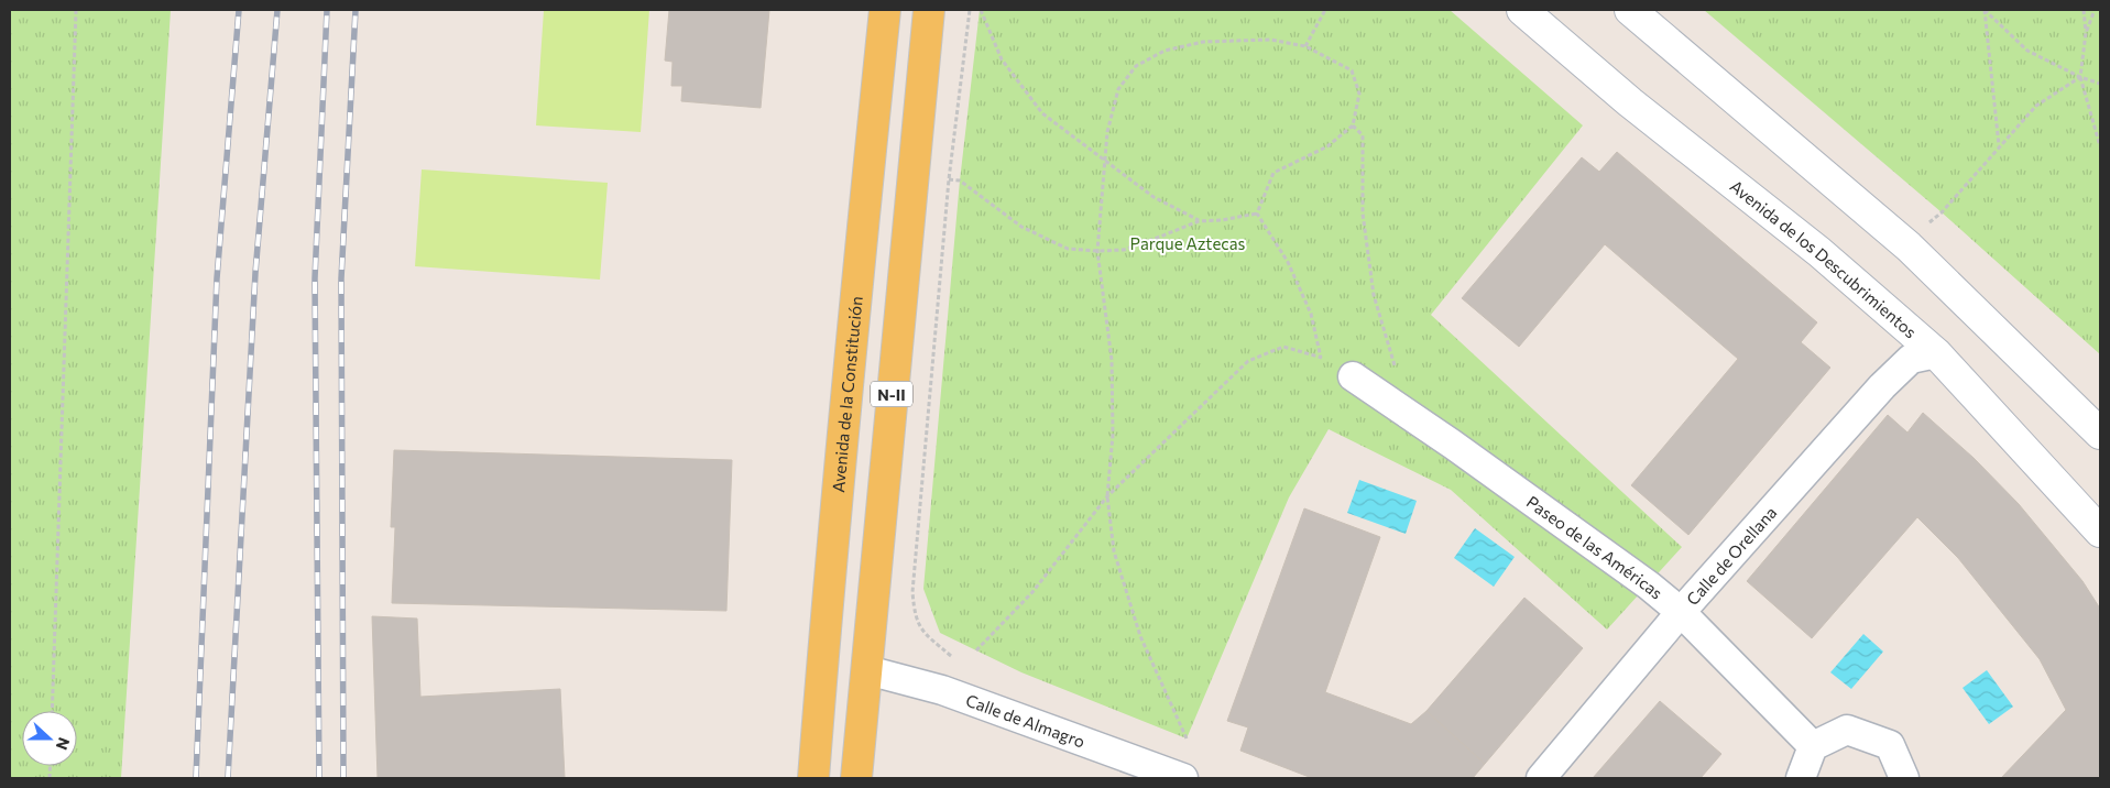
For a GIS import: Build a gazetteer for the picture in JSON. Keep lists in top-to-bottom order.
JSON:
{
  "streets": {
    "main road": ["Avenida de la Constitución", "N-II"],
    "street": [
      "Avenida de los Descubrimientos",
      "Paseo de las Américas",
      "Calle de Orellana",
      "Calle de Almagro"
    ]
  },
  "crossings": [
    ["Avenida de los Descubrimientos", "Calle de Orellana"],
    ["N-II", "Calle de Almagro"],
    ["Paseo de las Américas", "Calle de Orellana"]
  ],
  "parks": ["Parque Aztecas"],
  "north": "right"
}
